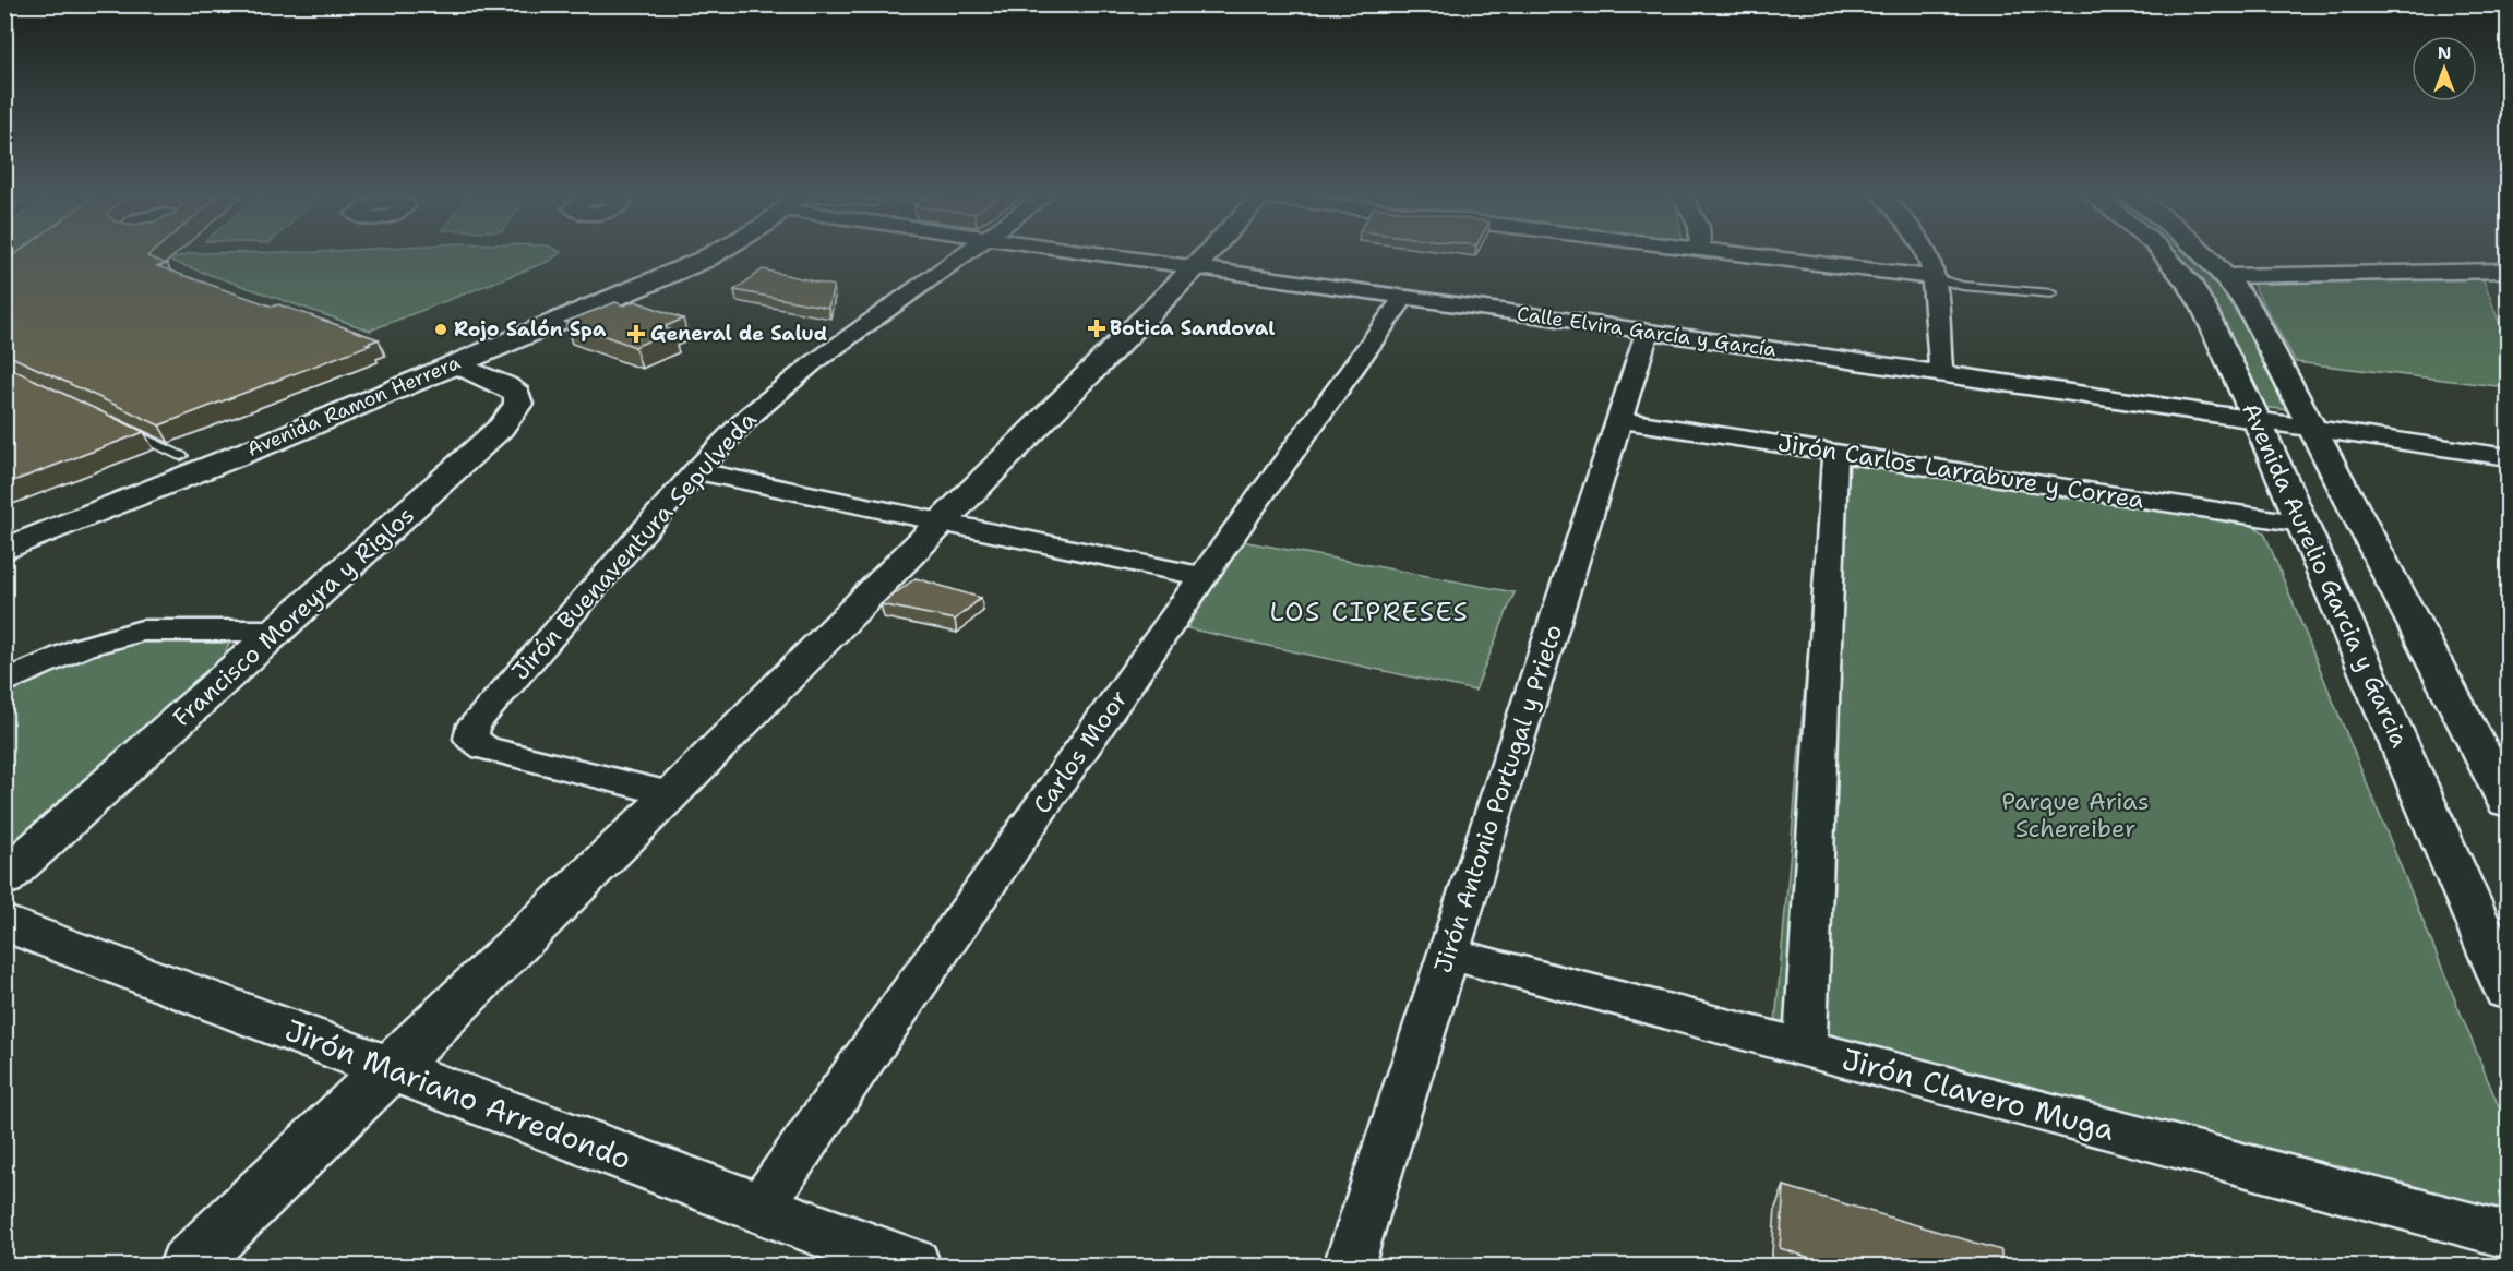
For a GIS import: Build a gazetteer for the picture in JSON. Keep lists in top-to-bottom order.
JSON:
{
  "streets": {
    "main road": [
      "Avenida Ramon Herrera",
      "Avenida Aurelio Garcia y Garcia",
      "Francisco Moreyra y Riglos",
      "Jirón Mariano Arredondo"
    ],
    "street": [
      "Calle Elvira García y García",
      "Jirón Carlos Larrabure y Correa",
      "Jirón Buenaventura Sepulveda",
      "Carlos Moor",
      "Jirón Antonio Portugal y Prieto",
      "Jirón Clavero Muga"
    ]
  },
  "crossings": [
    ["Calle Elvira García y García", "Avenida Aurelio Garcia y Garcia"],
    ["Calle Elvira García y García", "Carlos Moor"],
    ["Calle Elvira García y García", "Jirón Antonio Portugal y Prieto"],
    ["Avenida Ramon Herrera", "Francisco Moreyra y Riglos"],
    ["Jirón Carlos Larrabure y Correa", "Avenida Aurelio Garcia y Garcia"],
    ["Jirón Carlos Larrabure y Correa", "Jirón Antonio Portugal y Prieto"],
    ["Carlos Moor", "Jirón Mariano Arredondo"],
    ["Jirón Antonio Portugal y Prieto", "Jirón Clavero Muga"]
  ],
  "districts": ["LOS CIPRESES"],
  "parks": ["Parque Arias Schereiber"],
  "places": {
    "health": ["Botica Sandoval", "General de Salud"],
    "other": ["Rojo Salón Spa"]
  },
  "north": "top"
}
